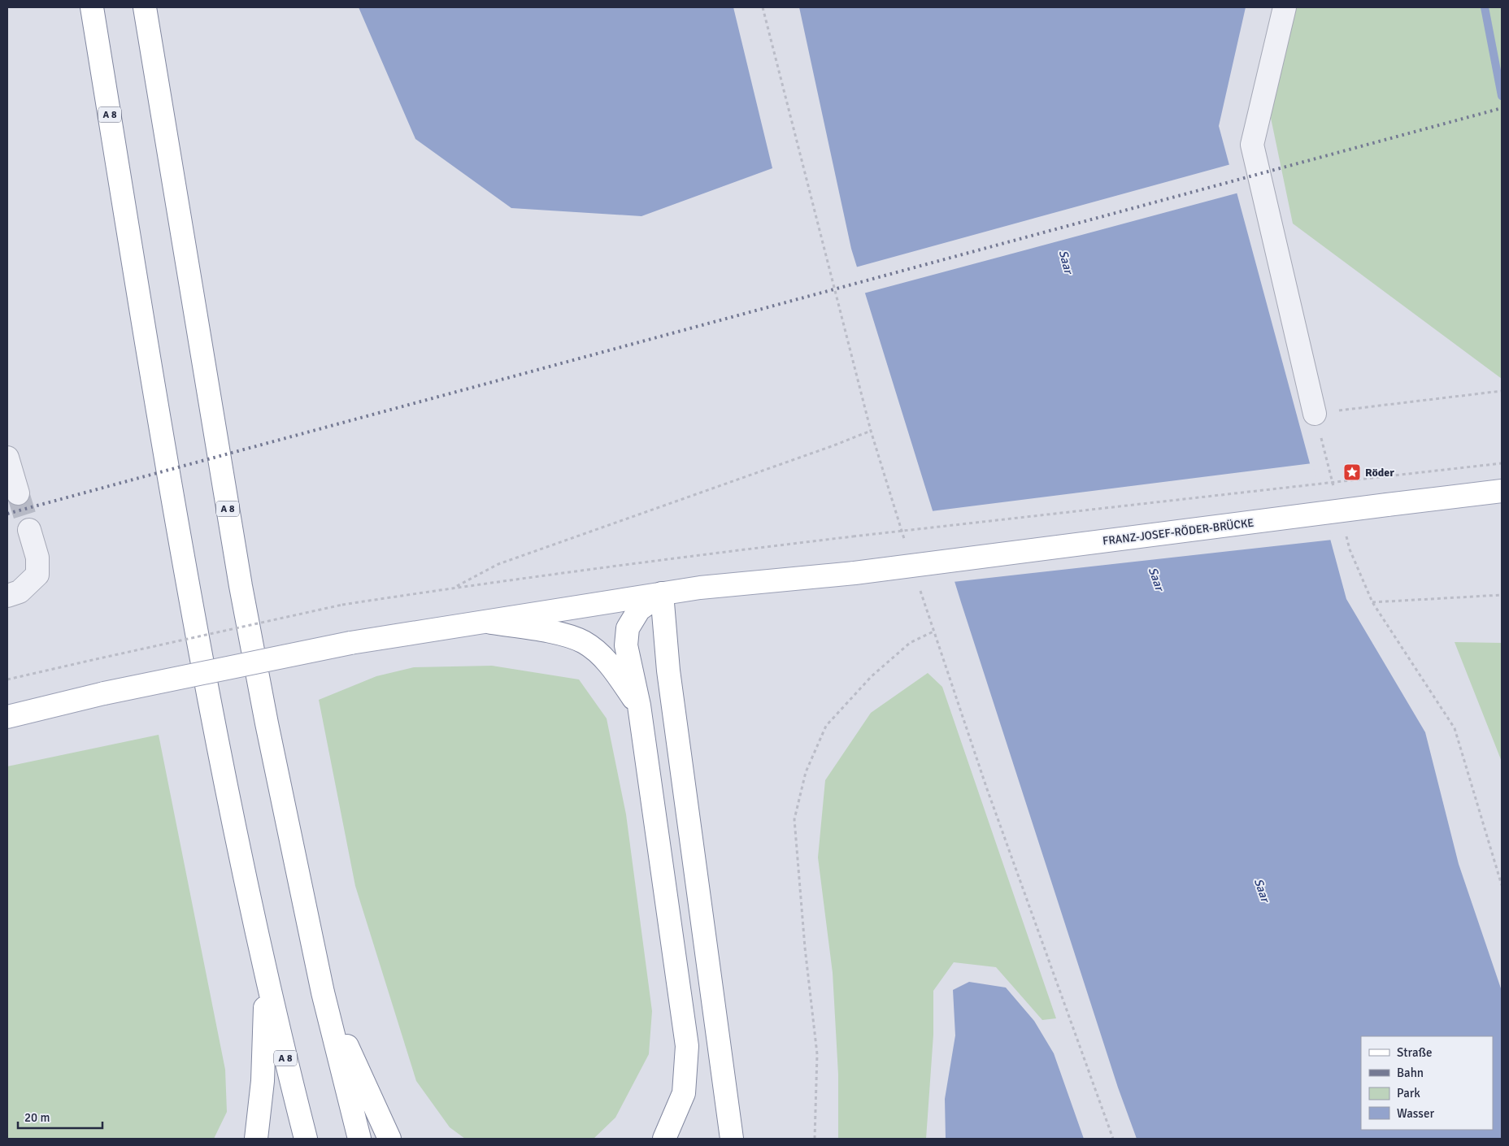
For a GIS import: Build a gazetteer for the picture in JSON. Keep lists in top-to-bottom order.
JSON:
{
  "streets": {
    "main road": ["A 8", "FRANZ-JOSEF-RÖDER-BRÜCKE"]
  },
  "water": ["Saar"],
  "places": {
    "place": ["Röder"]
  },
  "legend": [
    "Straße",
    "Bahn",
    "Park",
    "Wasser"
  ],
  "scale_bar": "20 m"
}
